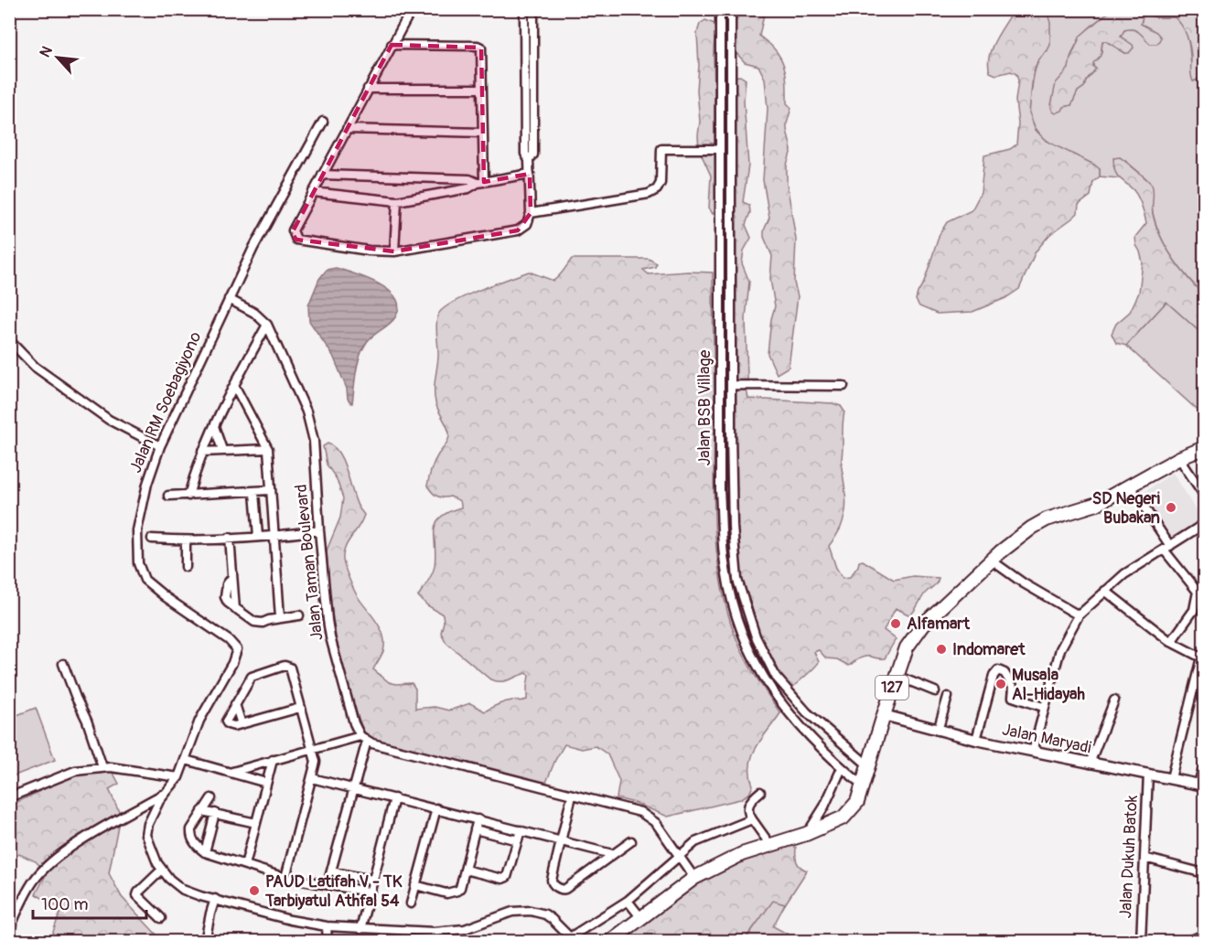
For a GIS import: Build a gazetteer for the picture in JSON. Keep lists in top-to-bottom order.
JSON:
{
  "streets": {
    "main road": ["127"],
    "street": [
      "Jalan RM Soebagiyono",
      "Jalan BSB Village",
      "Jalan Taman Boulevard",
      "Jalan Maryadi",
      "Jalan Dukuh Batok"
    ]
  },
  "crossings": [
    ["Jalan RM Soebagiyono", "Jalan Taman Boulevard"],
    ["Jalan BSB Village", "127"],
    ["127", "Jalan Maryadi"],
    ["Jalan Maryadi", "Jalan Dukuh Batok"]
  ],
  "places": [
    "SD Negeri Bubakan",
    "Alfamart",
    "Indomaret",
    "Musala Al-Hidayah",
    "PAUD Latifah V - TK Tarbiyatul Athfal 54"
  ],
  "scale_bar": "100 m",
  "north": "top left"
}
